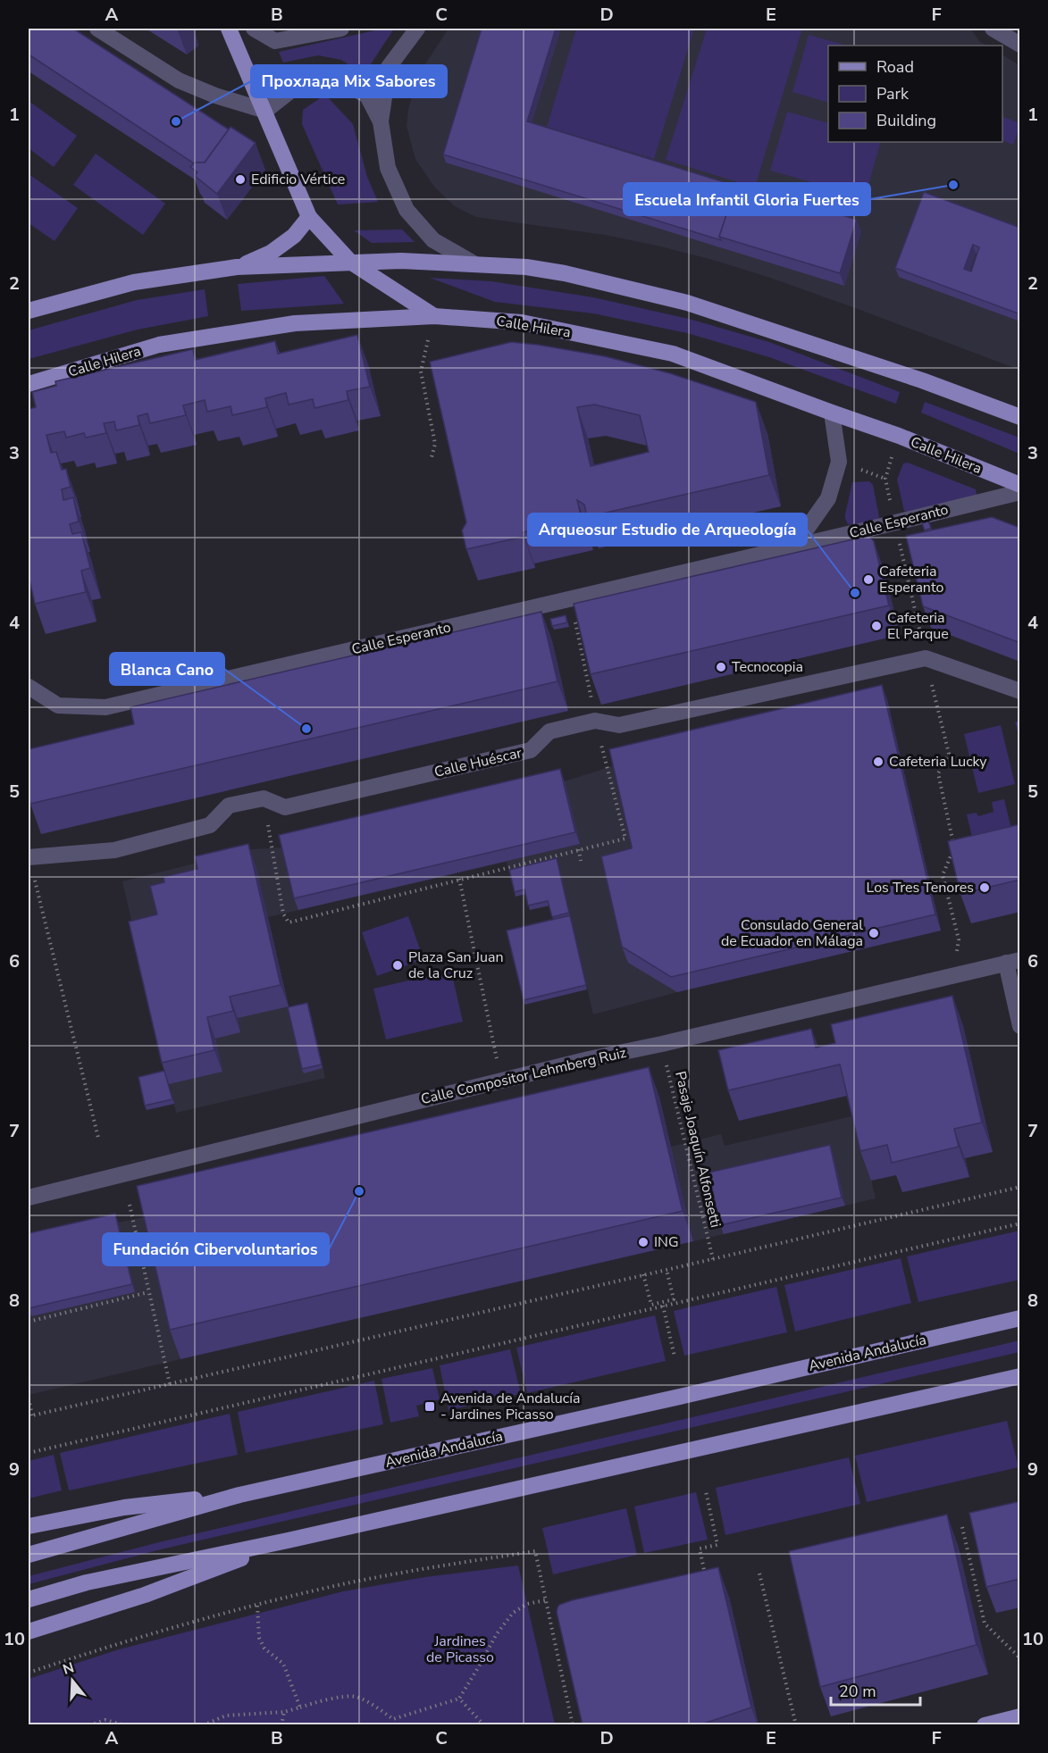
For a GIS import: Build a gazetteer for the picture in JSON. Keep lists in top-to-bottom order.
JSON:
{
  "streets": {
    "main road": ["Calle Hilera", "Avenida Andalucía"],
    "street": ["Calle Esperanto", "Calle Huéscar", "Calle Compositor Lehmberg Ruiz"],
    "path": ["Pasaje Joaquín Alfonsetti"]
  },
  "crossings": [
    ["Calle Hilera", "Calle Esperanto"],
    ["Calle Compositor Lehmberg Ruiz", "Pasaje Joaquín Alfonsetti"]
  ],
  "parks": ["Jardines de Picasso"],
  "places": {
    "other": [
      "Прохлада Mix Sabores",
      "Edificio Vértice",
      "Escuela Infantil Gloria Fuertes",
      "Cafeteria Esperanto",
      "Arqueosur Estudio de Arqueología",
      "Cafeteria El Parque",
      "Tecnocopia",
      "Blanca Cano",
      "Cafeteria Lucky",
      "Los Tres Tenores",
      "Consulado General de Ecuador en Málaga",
      "Plaza San Juan de la Cruz",
      "Fundación Cibervoluntarios",
      "ING"
    ],
    "transit": ["Avenida de Andalucía - Jardines Picasso"]
  },
  "legend": ["Road", "Park", "Building"],
  "scale_bar": "20 m",
  "north": "top",
  "grid": {
    "columns": [
      "A",
      "B",
      "C",
      "D",
      "E",
      "F"
    ],
    "rows": [
      "1",
      "2",
      "3",
      "4",
      "5",
      "6",
      "7",
      "8",
      "9",
      "10"
    ]
  }
}
